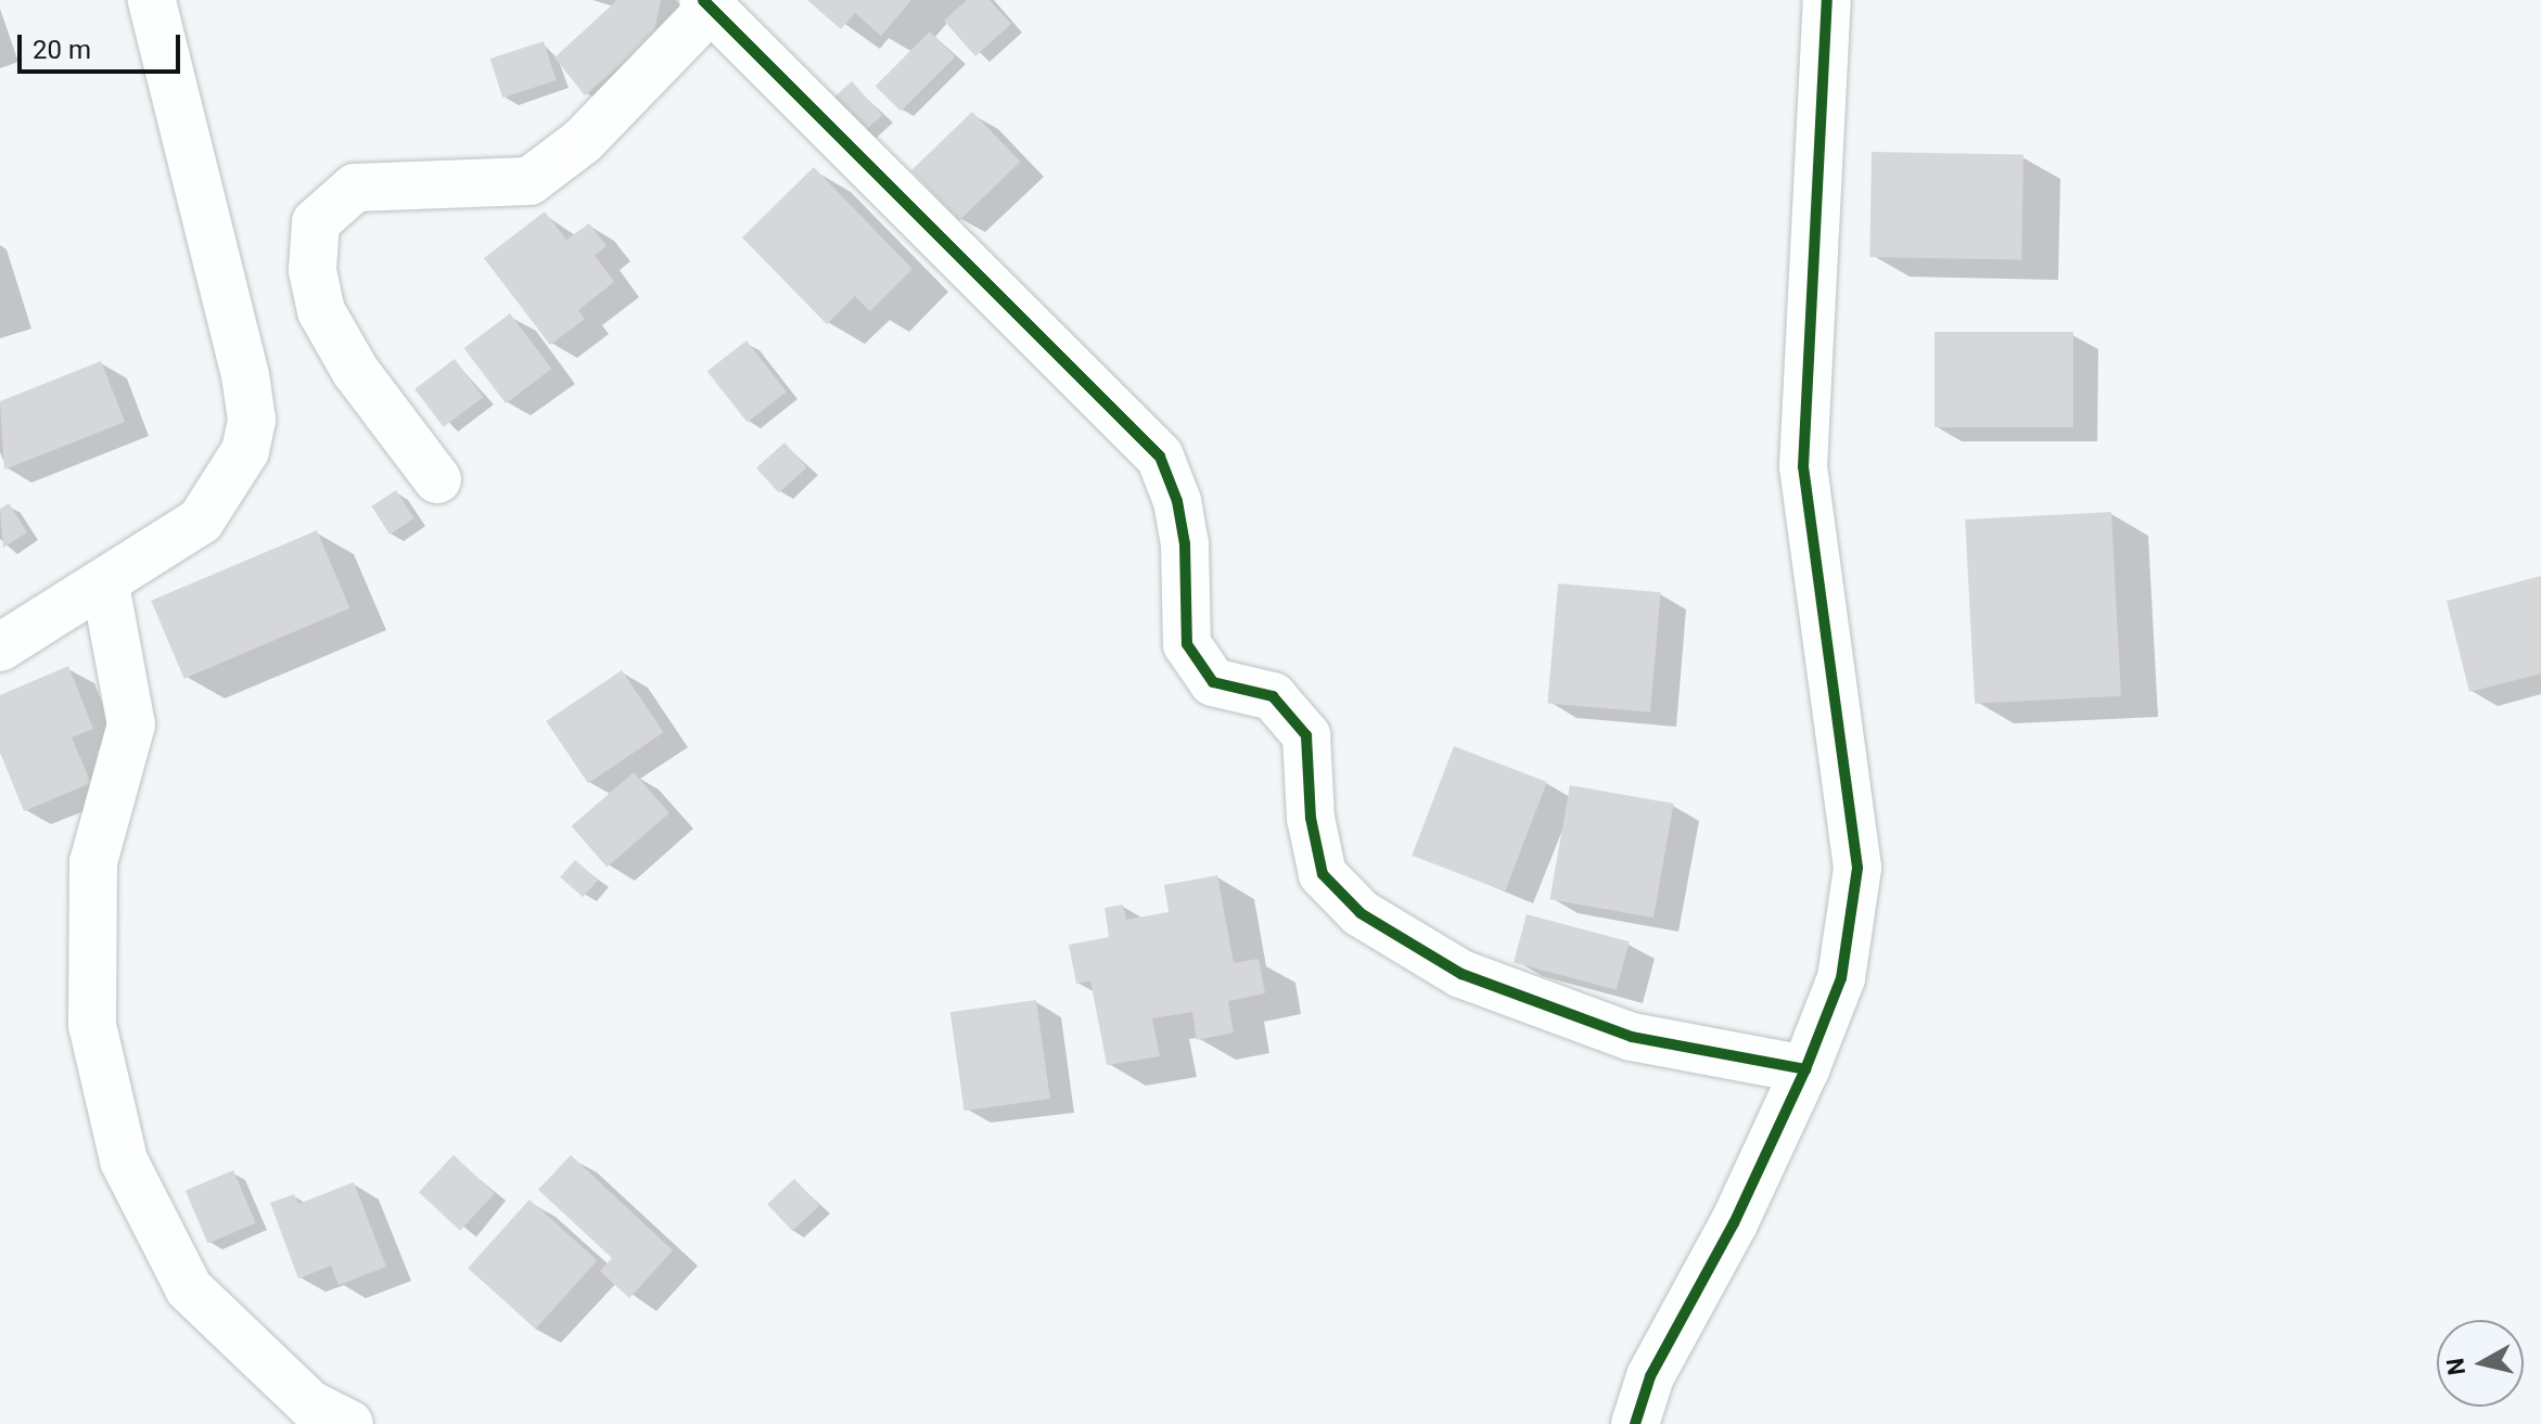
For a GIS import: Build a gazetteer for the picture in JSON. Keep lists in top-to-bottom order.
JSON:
{
  "scale_bar": "20 m",
  "north": "left"
}
